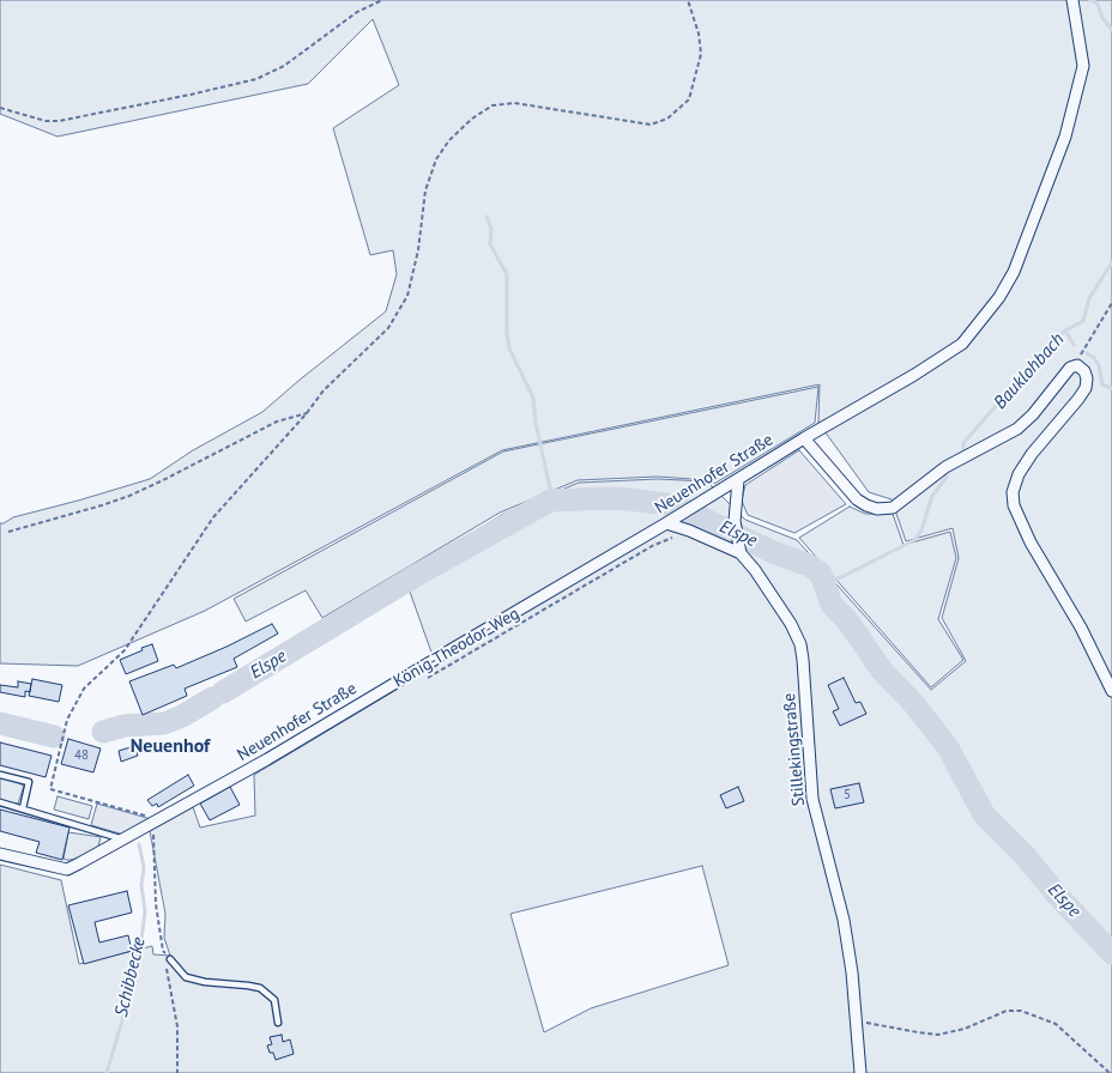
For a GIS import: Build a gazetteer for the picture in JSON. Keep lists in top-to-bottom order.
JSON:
{
  "streets": {
    "street": ["Neuenhofer Straße", "Stillekingstraße"],
    "path": ["König-Theodor-Weg"]
  },
  "crossings": [
    ["Neuenhofer Straße", "Stillekingstraße"],
    ["König-Theodor-Weg", "Stillekingstraße"]
  ],
  "districts": ["Neuenhof"],
  "water": ["Bauklohbach", "Elspe", "Schibbecke"],
  "house_numbers": ["48", "5"]
}
